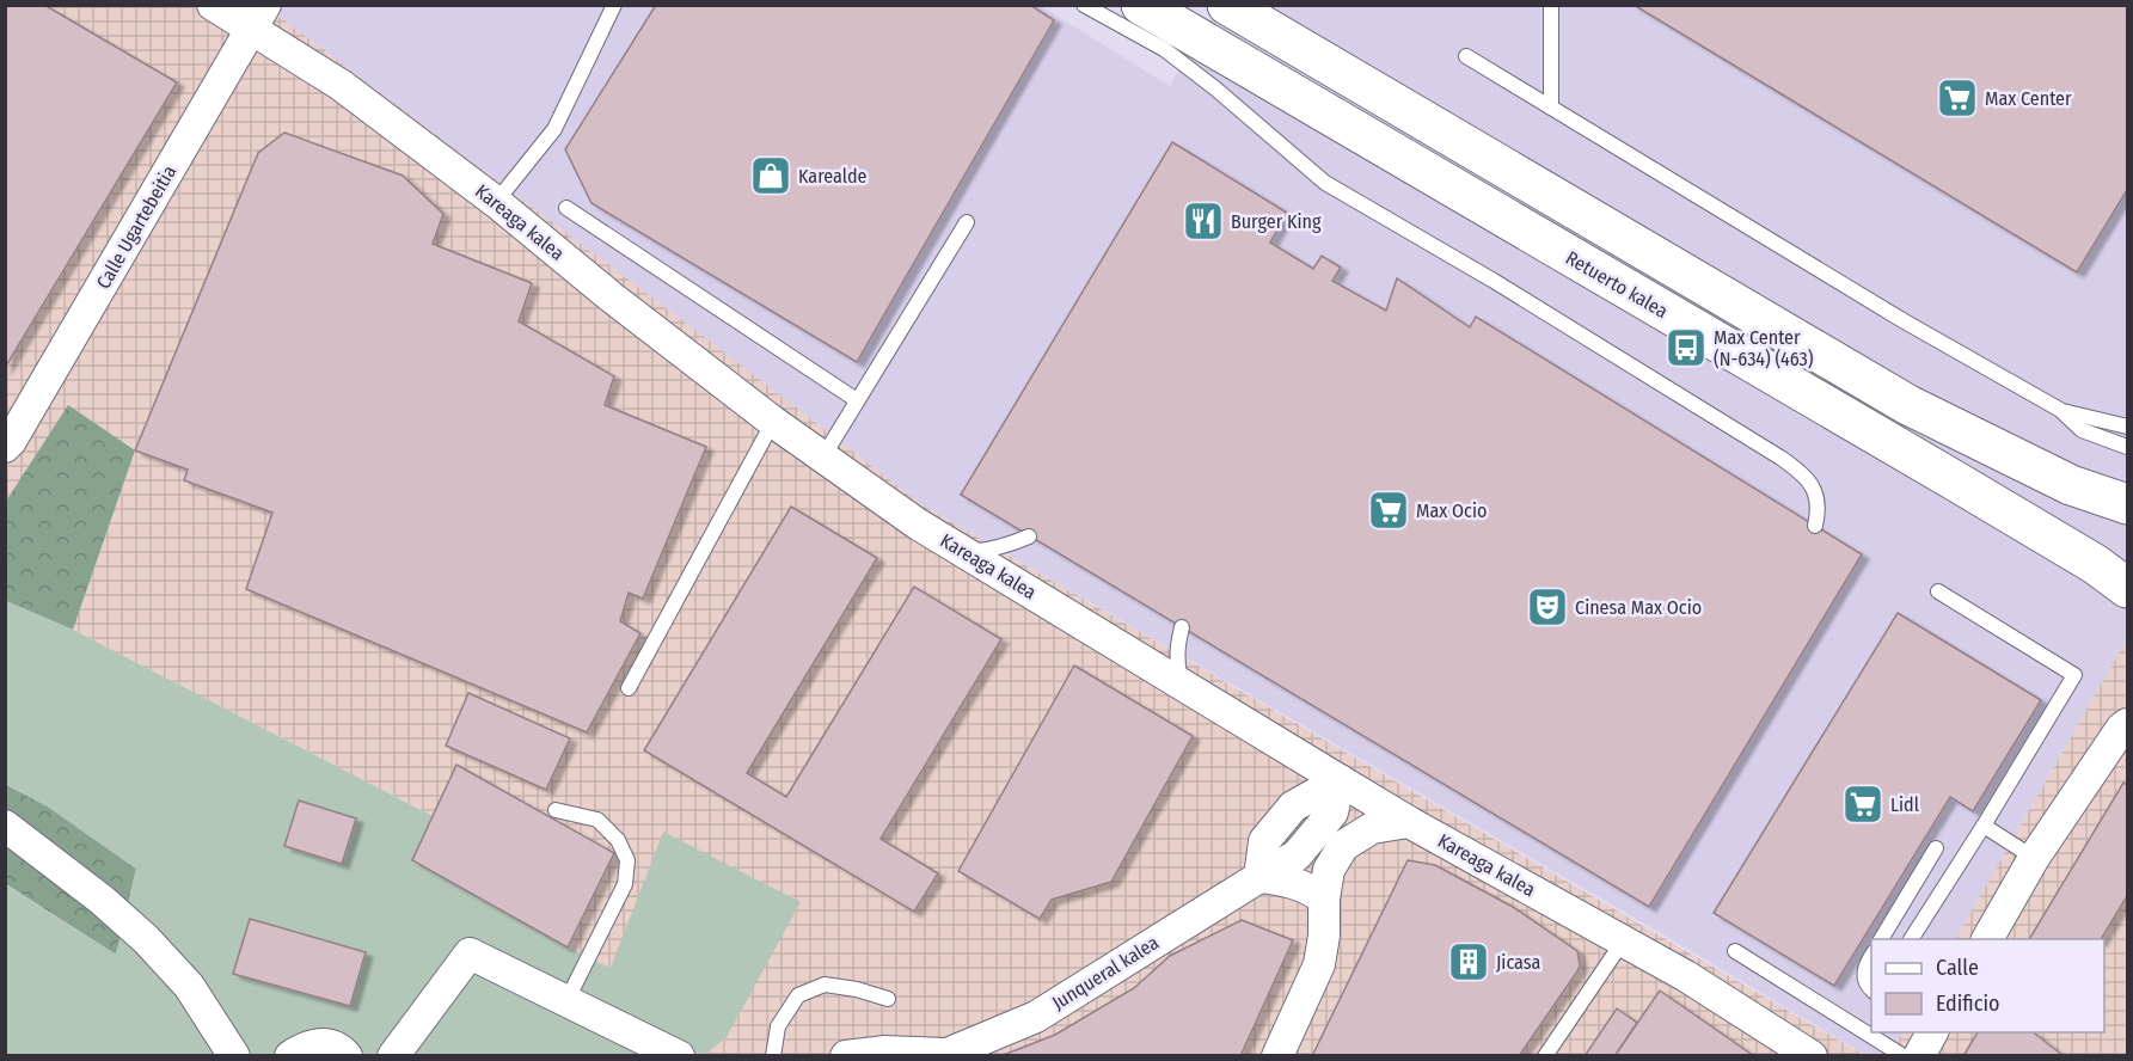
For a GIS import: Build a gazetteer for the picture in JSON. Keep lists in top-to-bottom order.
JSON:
{
  "streets": {
    "main road": ["Retuerto kalea"],
    "street": ["Kareaga kalea", "Calle Ugartebeitia", "Junqueral kalea"]
  },
  "crossings": [
    ["Kareaga kalea", "Calle Ugartebeitia"]
  ],
  "places": {
    "supermarket": ["Max Center", "Max Ocio", "Lidl"],
    "shop": ["Karealde"],
    "restaurant": ["Burger King"],
    "bus stop": ["Max Center (N-634) (463)"],
    "theatre": ["Cinesa Max Ocio"],
    "building": ["Jicasa"]
  },
  "legend": ["Calle", "Edificio"]
}
